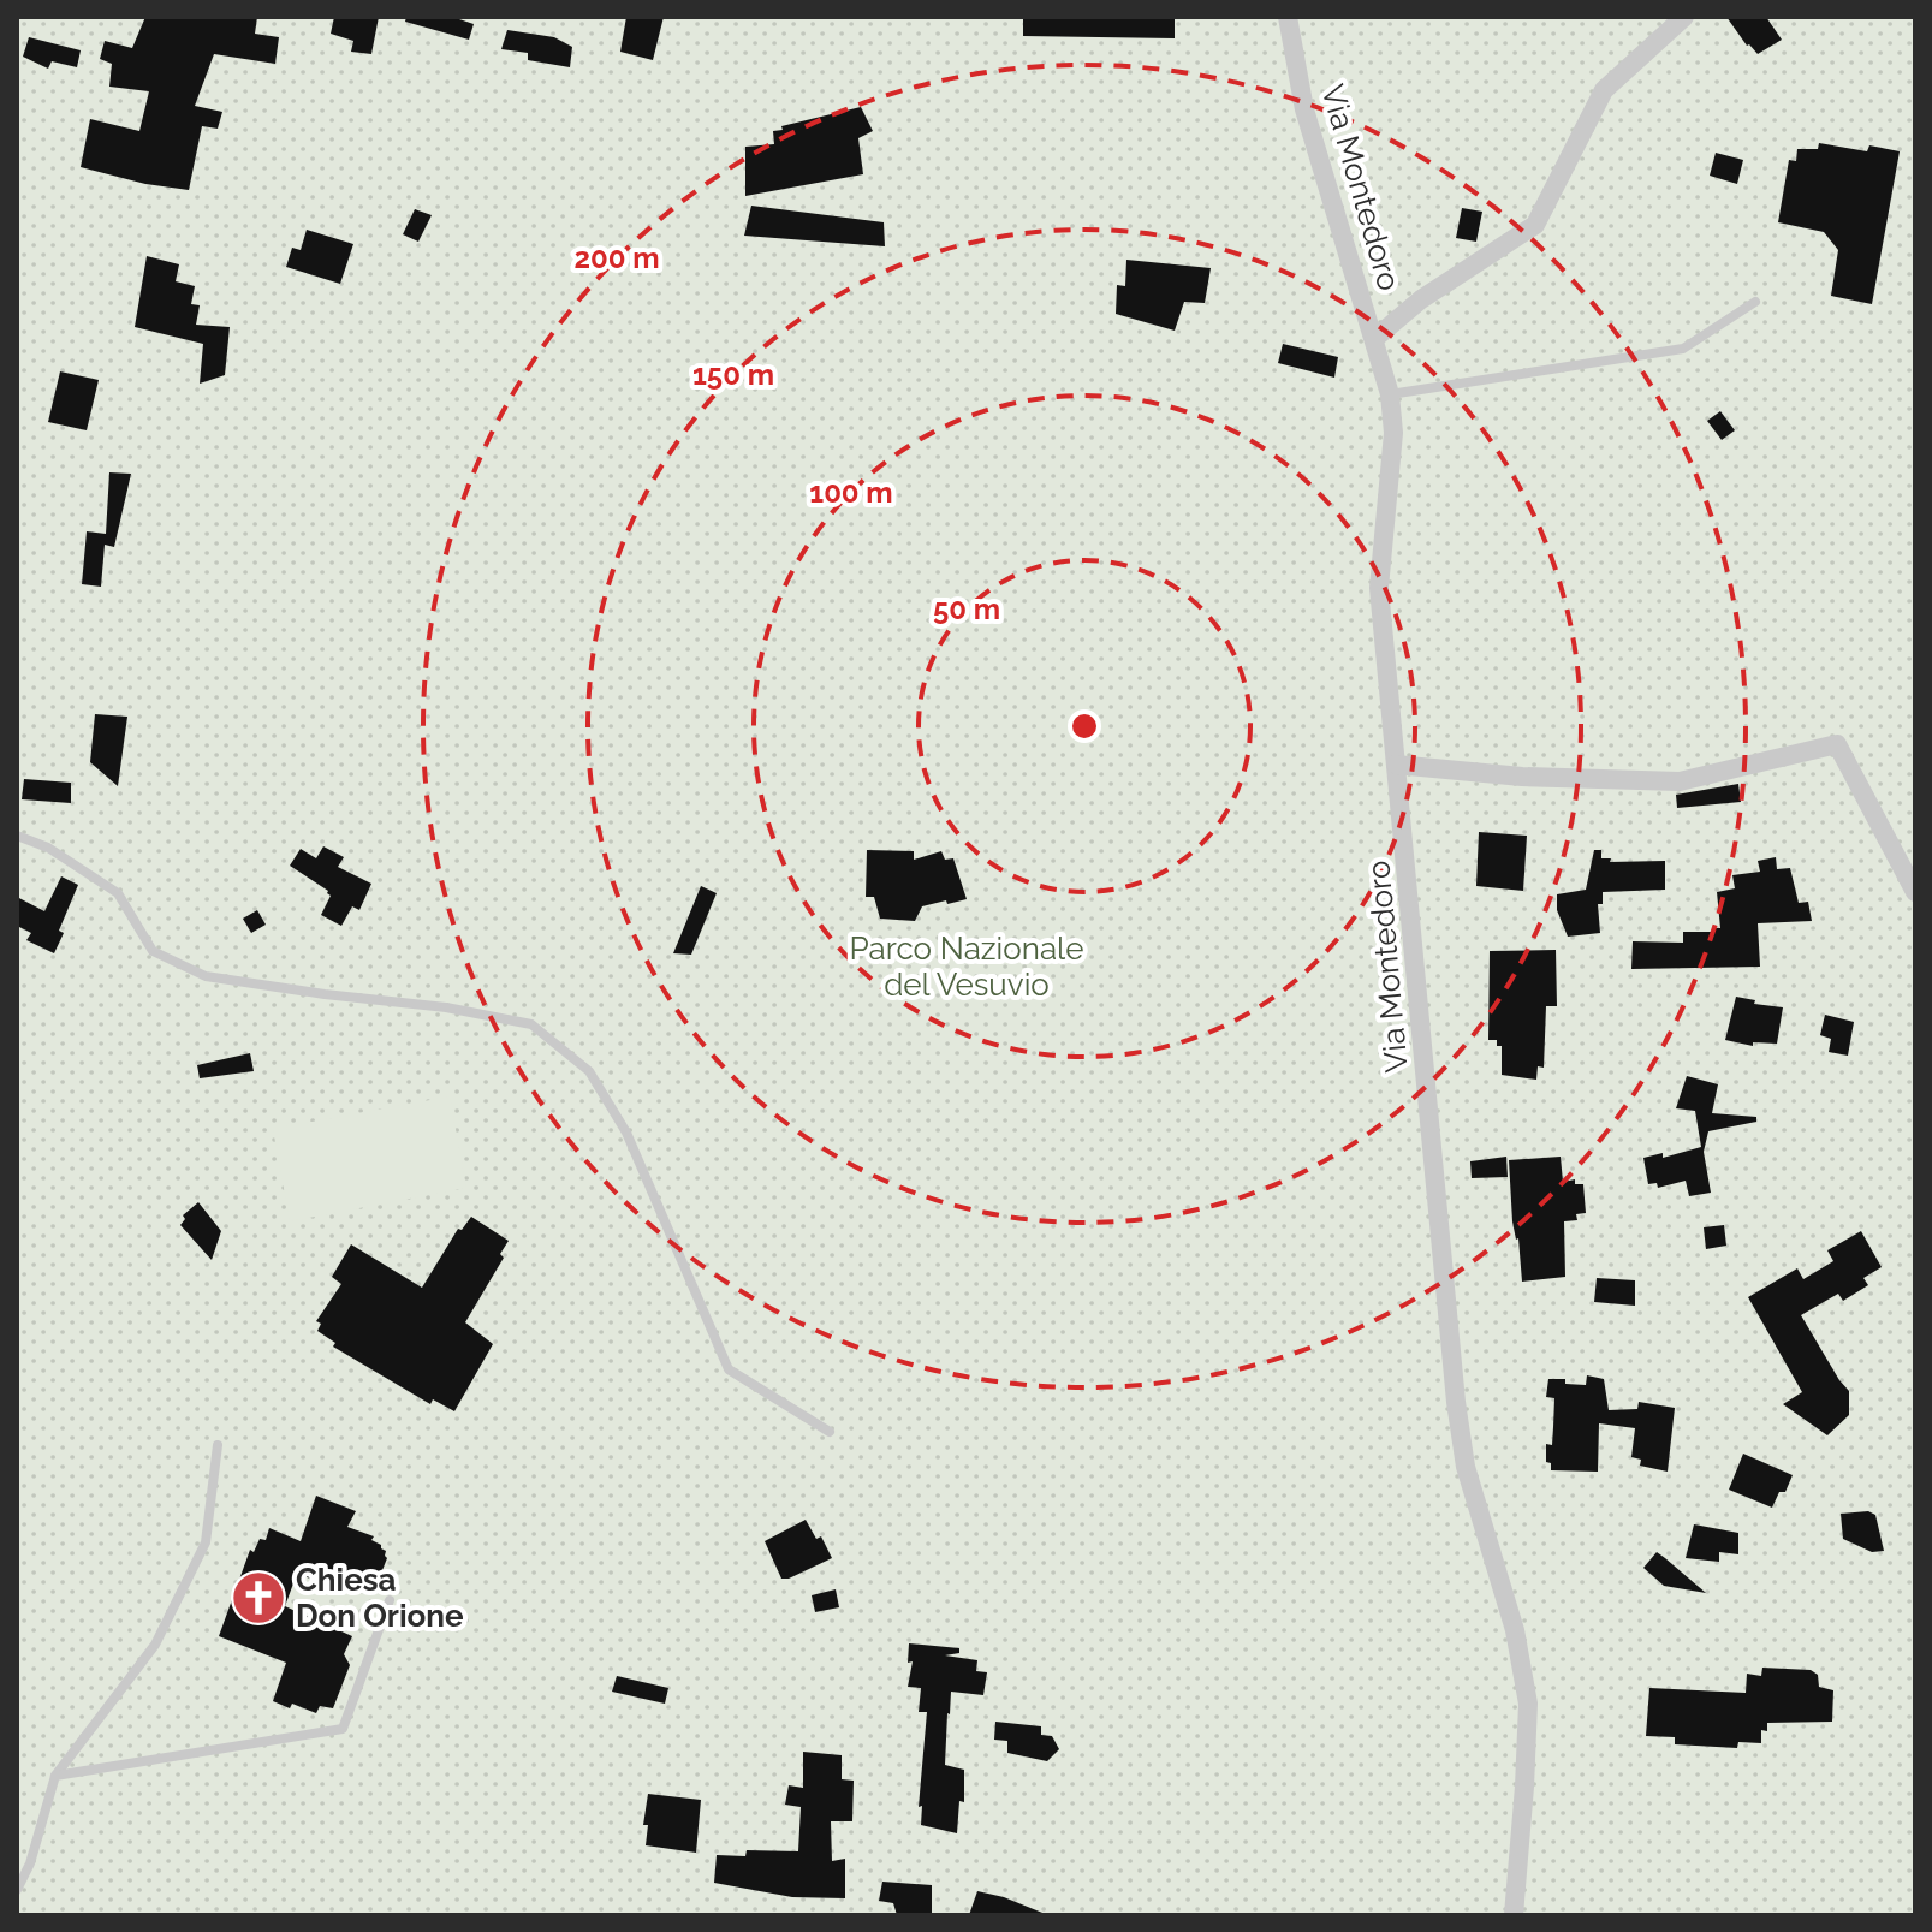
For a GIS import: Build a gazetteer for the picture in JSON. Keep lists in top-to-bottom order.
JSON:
{
  "streets": {
    "street": ["Via Montedoro"]
  },
  "parks": ["Parco Nazionale del Vesuvio"],
  "places": {
    "church": ["Chiesa Don Orione"]
  },
  "rings": [
    "200 m",
    "150 m",
    "100 m",
    "50 m"
  ]
}
